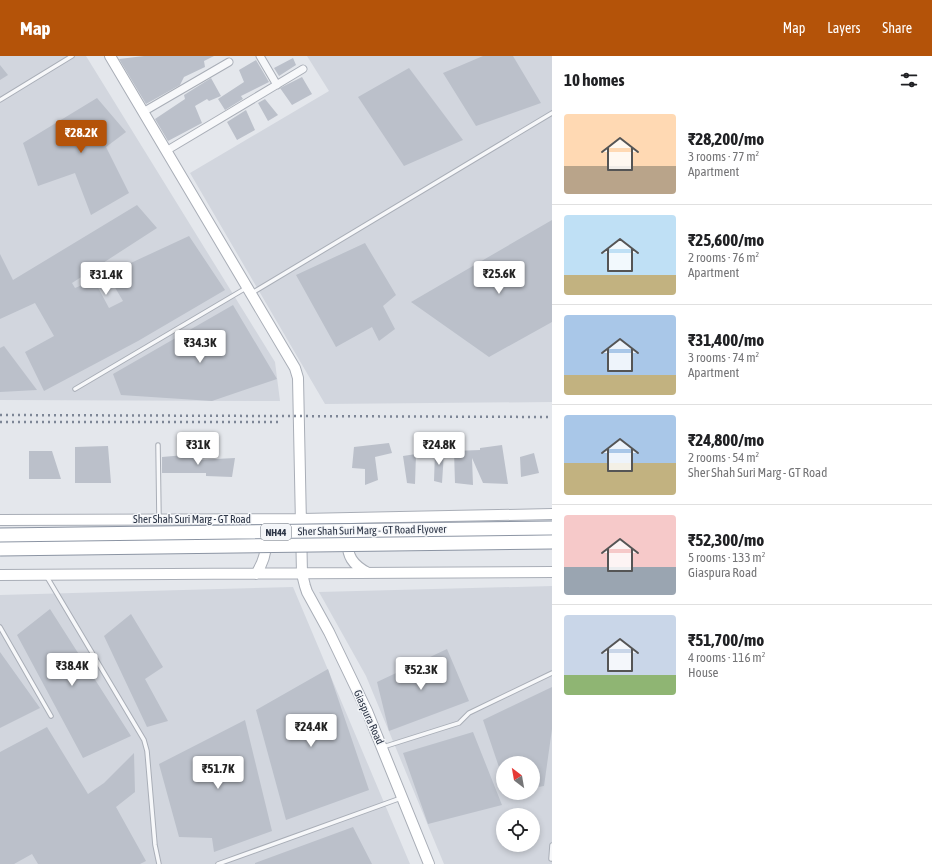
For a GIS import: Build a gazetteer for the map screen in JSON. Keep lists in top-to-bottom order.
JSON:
{
  "streets": {
    "highway": ["Sher Shah Suri Marg - GT Road Flyover", "NH44"],
    "street": ["Sher Shah Suri Marg - GT Road", "Giaspura Road"]
  },
  "crossings": [
    ["Sher Shah Suri Marg - GT Road", "Giaspura Road"]
  ],
  "north": "top left",
  "page": {
    "header": "Map",
    "nav": ["Map", "Layers", "Share"],
    "heading": "10 homes",
    "list": [
      {
        "name": "₹28,200/mo",
        "note": "3 rooms · 77 m² · Apartment"
      },
      {
        "name": "₹25,600/mo",
        "note": "2 rooms · 76 m² · Apartment"
      },
      {
        "name": "₹31,400/mo",
        "note": "3 rooms · 74 m² · Apartment"
      },
      {
        "name": "₹24,800/mo",
        "note": "2 rooms · 54 m² · Sher Shah Suri Marg - GT Road"
      },
      {
        "name": "₹52,300/mo",
        "note": "5 rooms · 133 m² · Giaspura Road"
      },
      {
        "name": "₹51,700/mo",
        "note": "4 rooms · 116 m² · House"
      }
    ],
    "price": [
      "₹28.2K",
      "₹25.6K",
      "₹31.4K",
      "₹34.3K",
      "₹31K",
      "₹24.8K",
      "₹38.4K",
      "₹52.3K",
      "₹24.4K",
      "₹51.7K"
    ]
  }
}
